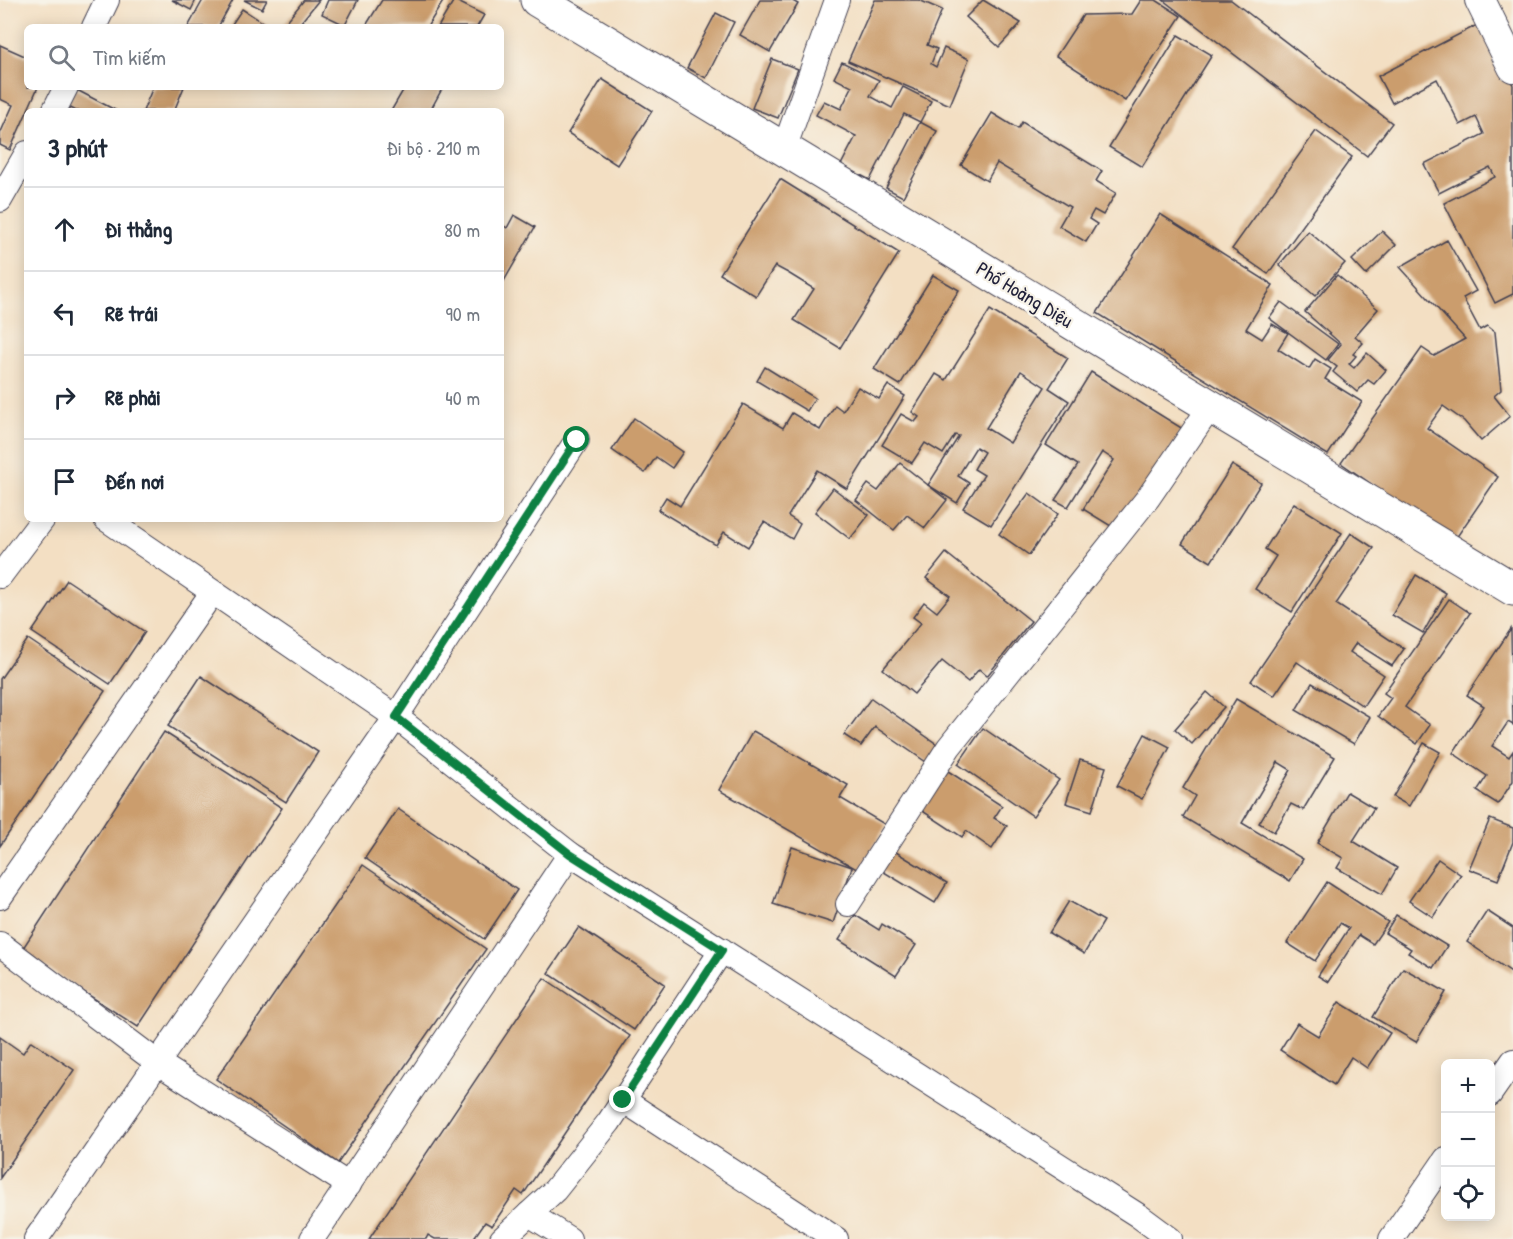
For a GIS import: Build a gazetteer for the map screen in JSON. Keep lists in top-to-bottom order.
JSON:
{
  "streets": {
    "main road": ["Phố Hoàng Diệu"]
  },
  "page": {
    "search": "Tìm kiếm",
    "heading": ["3 phút", "Đi bộ · 210 m"],
    "list": [
      ["Đi thẳng", "80 m"],
      ["Rẽ trái", "90 m"],
      ["Rẽ phải", "40 m"],
      "Đến nơi"
    ],
    "map_buttons": ["+", "−"]
  }
}
